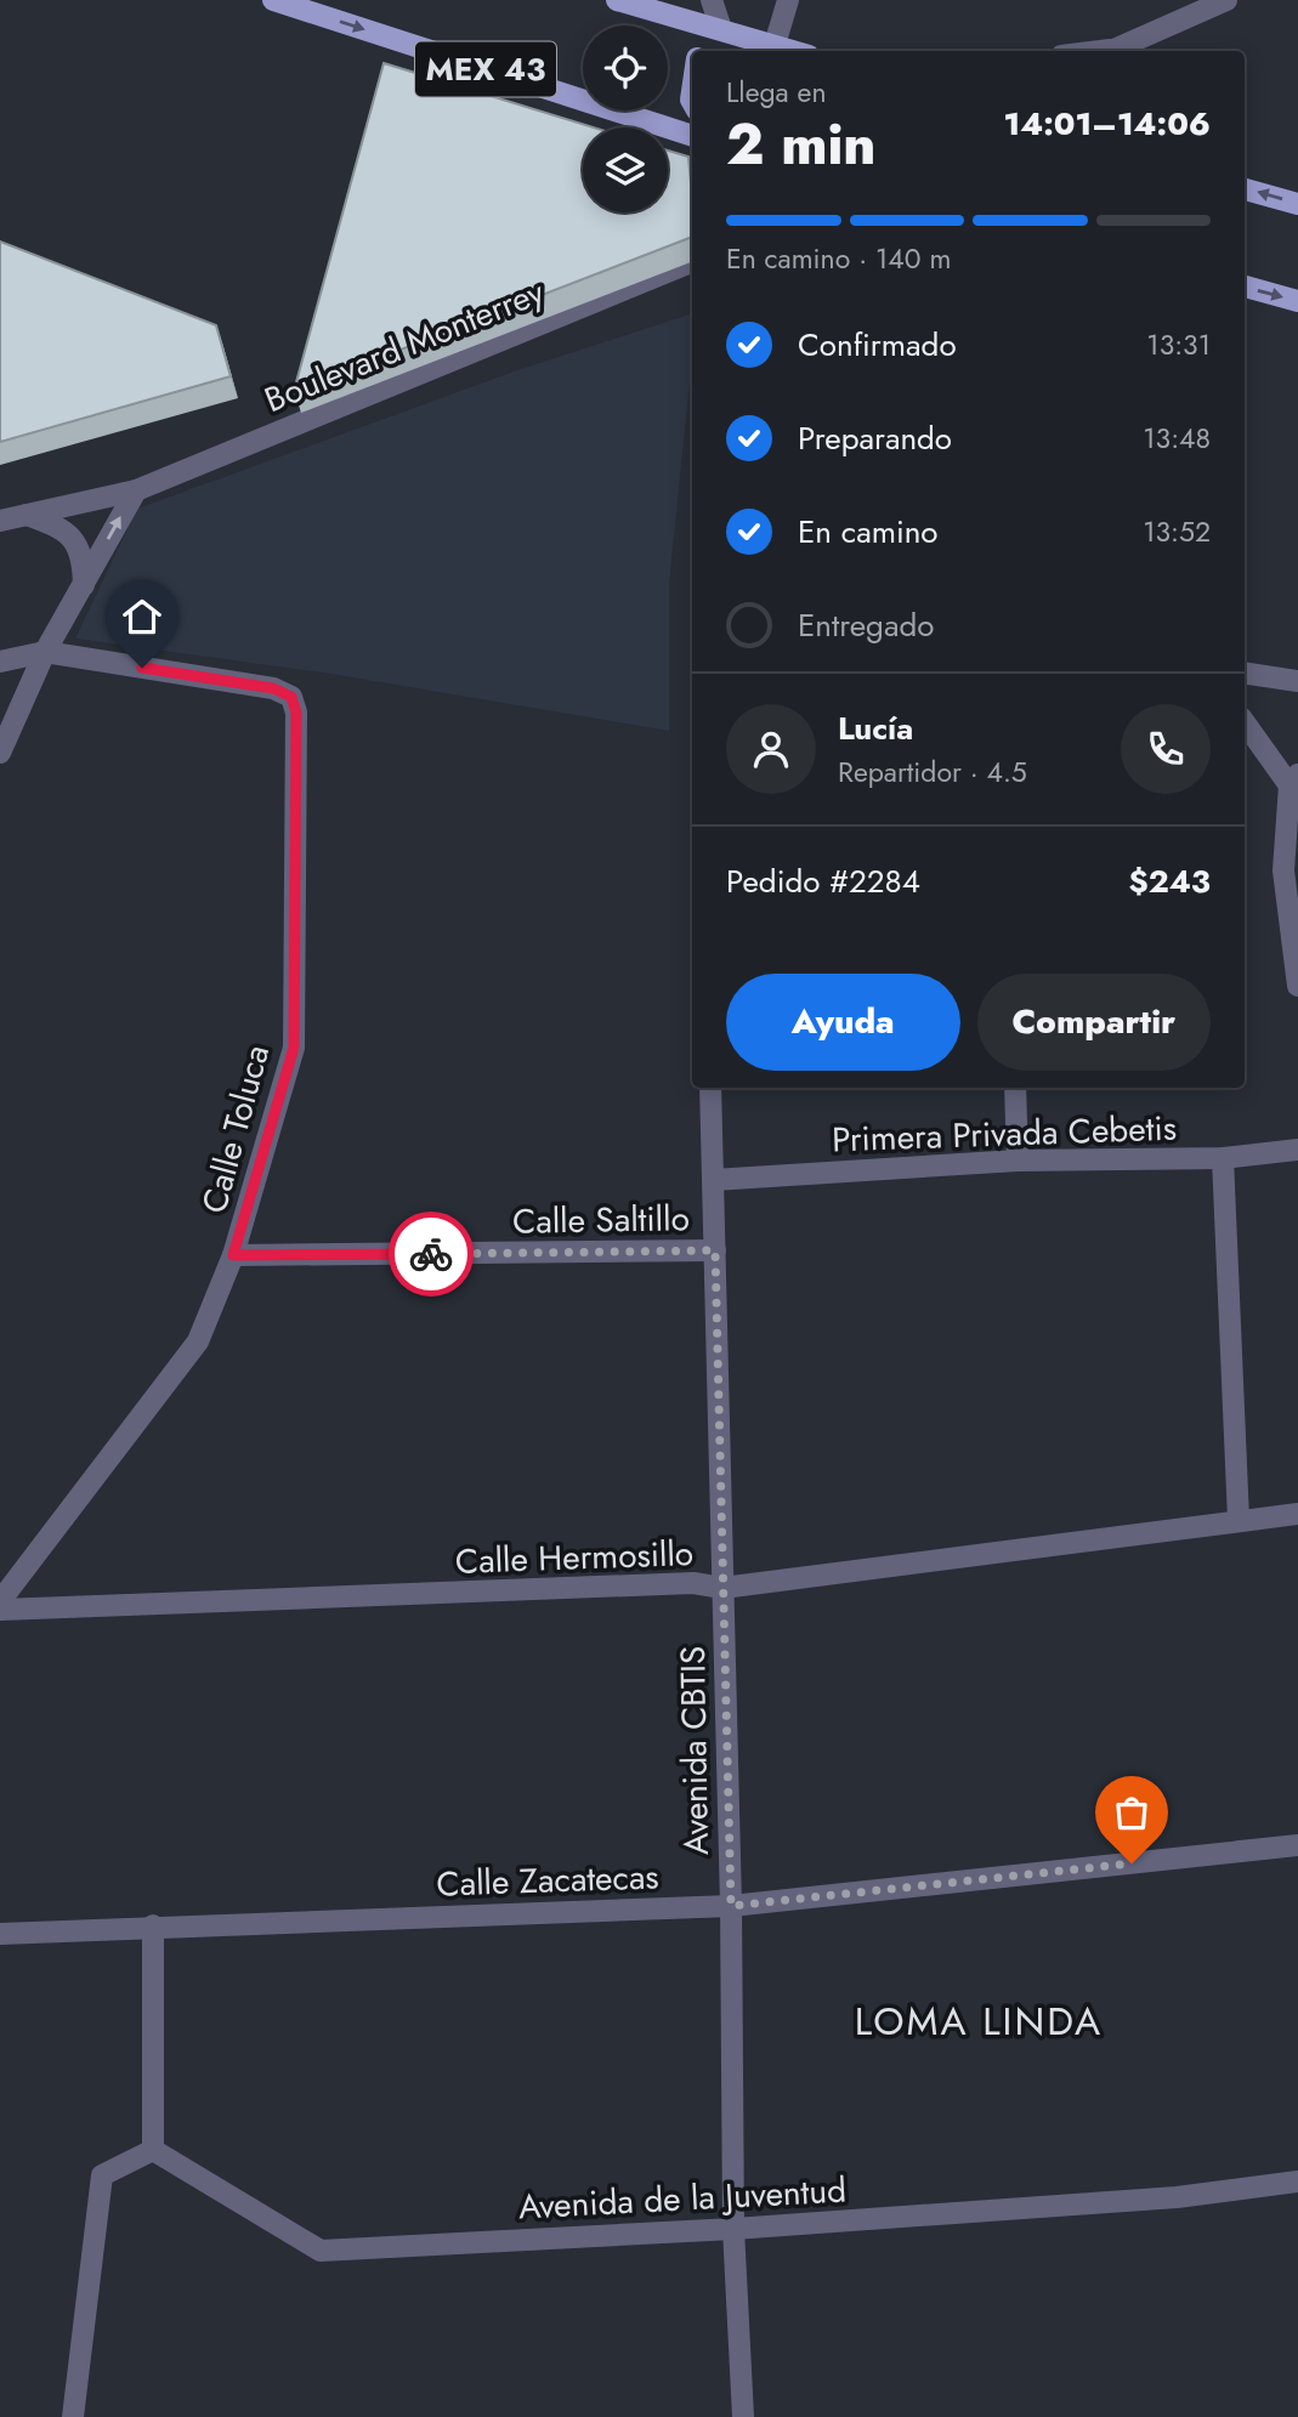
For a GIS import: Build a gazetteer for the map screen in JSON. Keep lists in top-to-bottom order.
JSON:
{
  "streets": {
    "main road": ["MEX 43"],
    "street": [
      "Boulevard Monterrey",
      "Calle Toluca",
      "Primera Privada Cebetis",
      "Calle Saltillo",
      "Calle Hermosillo",
      "Avenida CBTIS",
      "Calle Zacatecas",
      "Avenida de la Juventud"
    ]
  },
  "crossings": [
    ["Calle Toluca", "Calle Saltillo"],
    ["Primera Privada Cebetis", "Avenida CBTIS"],
    ["Calle Saltillo", "Avenida CBTIS"],
    ["Calle Hermosillo", "Avenida CBTIS"],
    ["Avenida CBTIS", "Calle Zacatecas"],
    ["Avenida CBTIS", "Avenida de la Juventud"]
  ],
  "districts": ["LOMA LINDA"],
  "page": {
    "heading": ["2 min", "Llega en", "14:01–14:06"],
    "panel": [
      "Lucía",
      "Repartidor · 4.5",
      "Pedido #2284",
      "$243"
    ],
    "bar": "En camino · 140 m",
    "list": [
      ["Confirmado", "13:31"],
      ["Preparando", "13:48"],
      ["En camino", "13:52"],
      "Entregado"
    ],
    "buttons": ["Ayuda", "Compartir"]
  }
}
